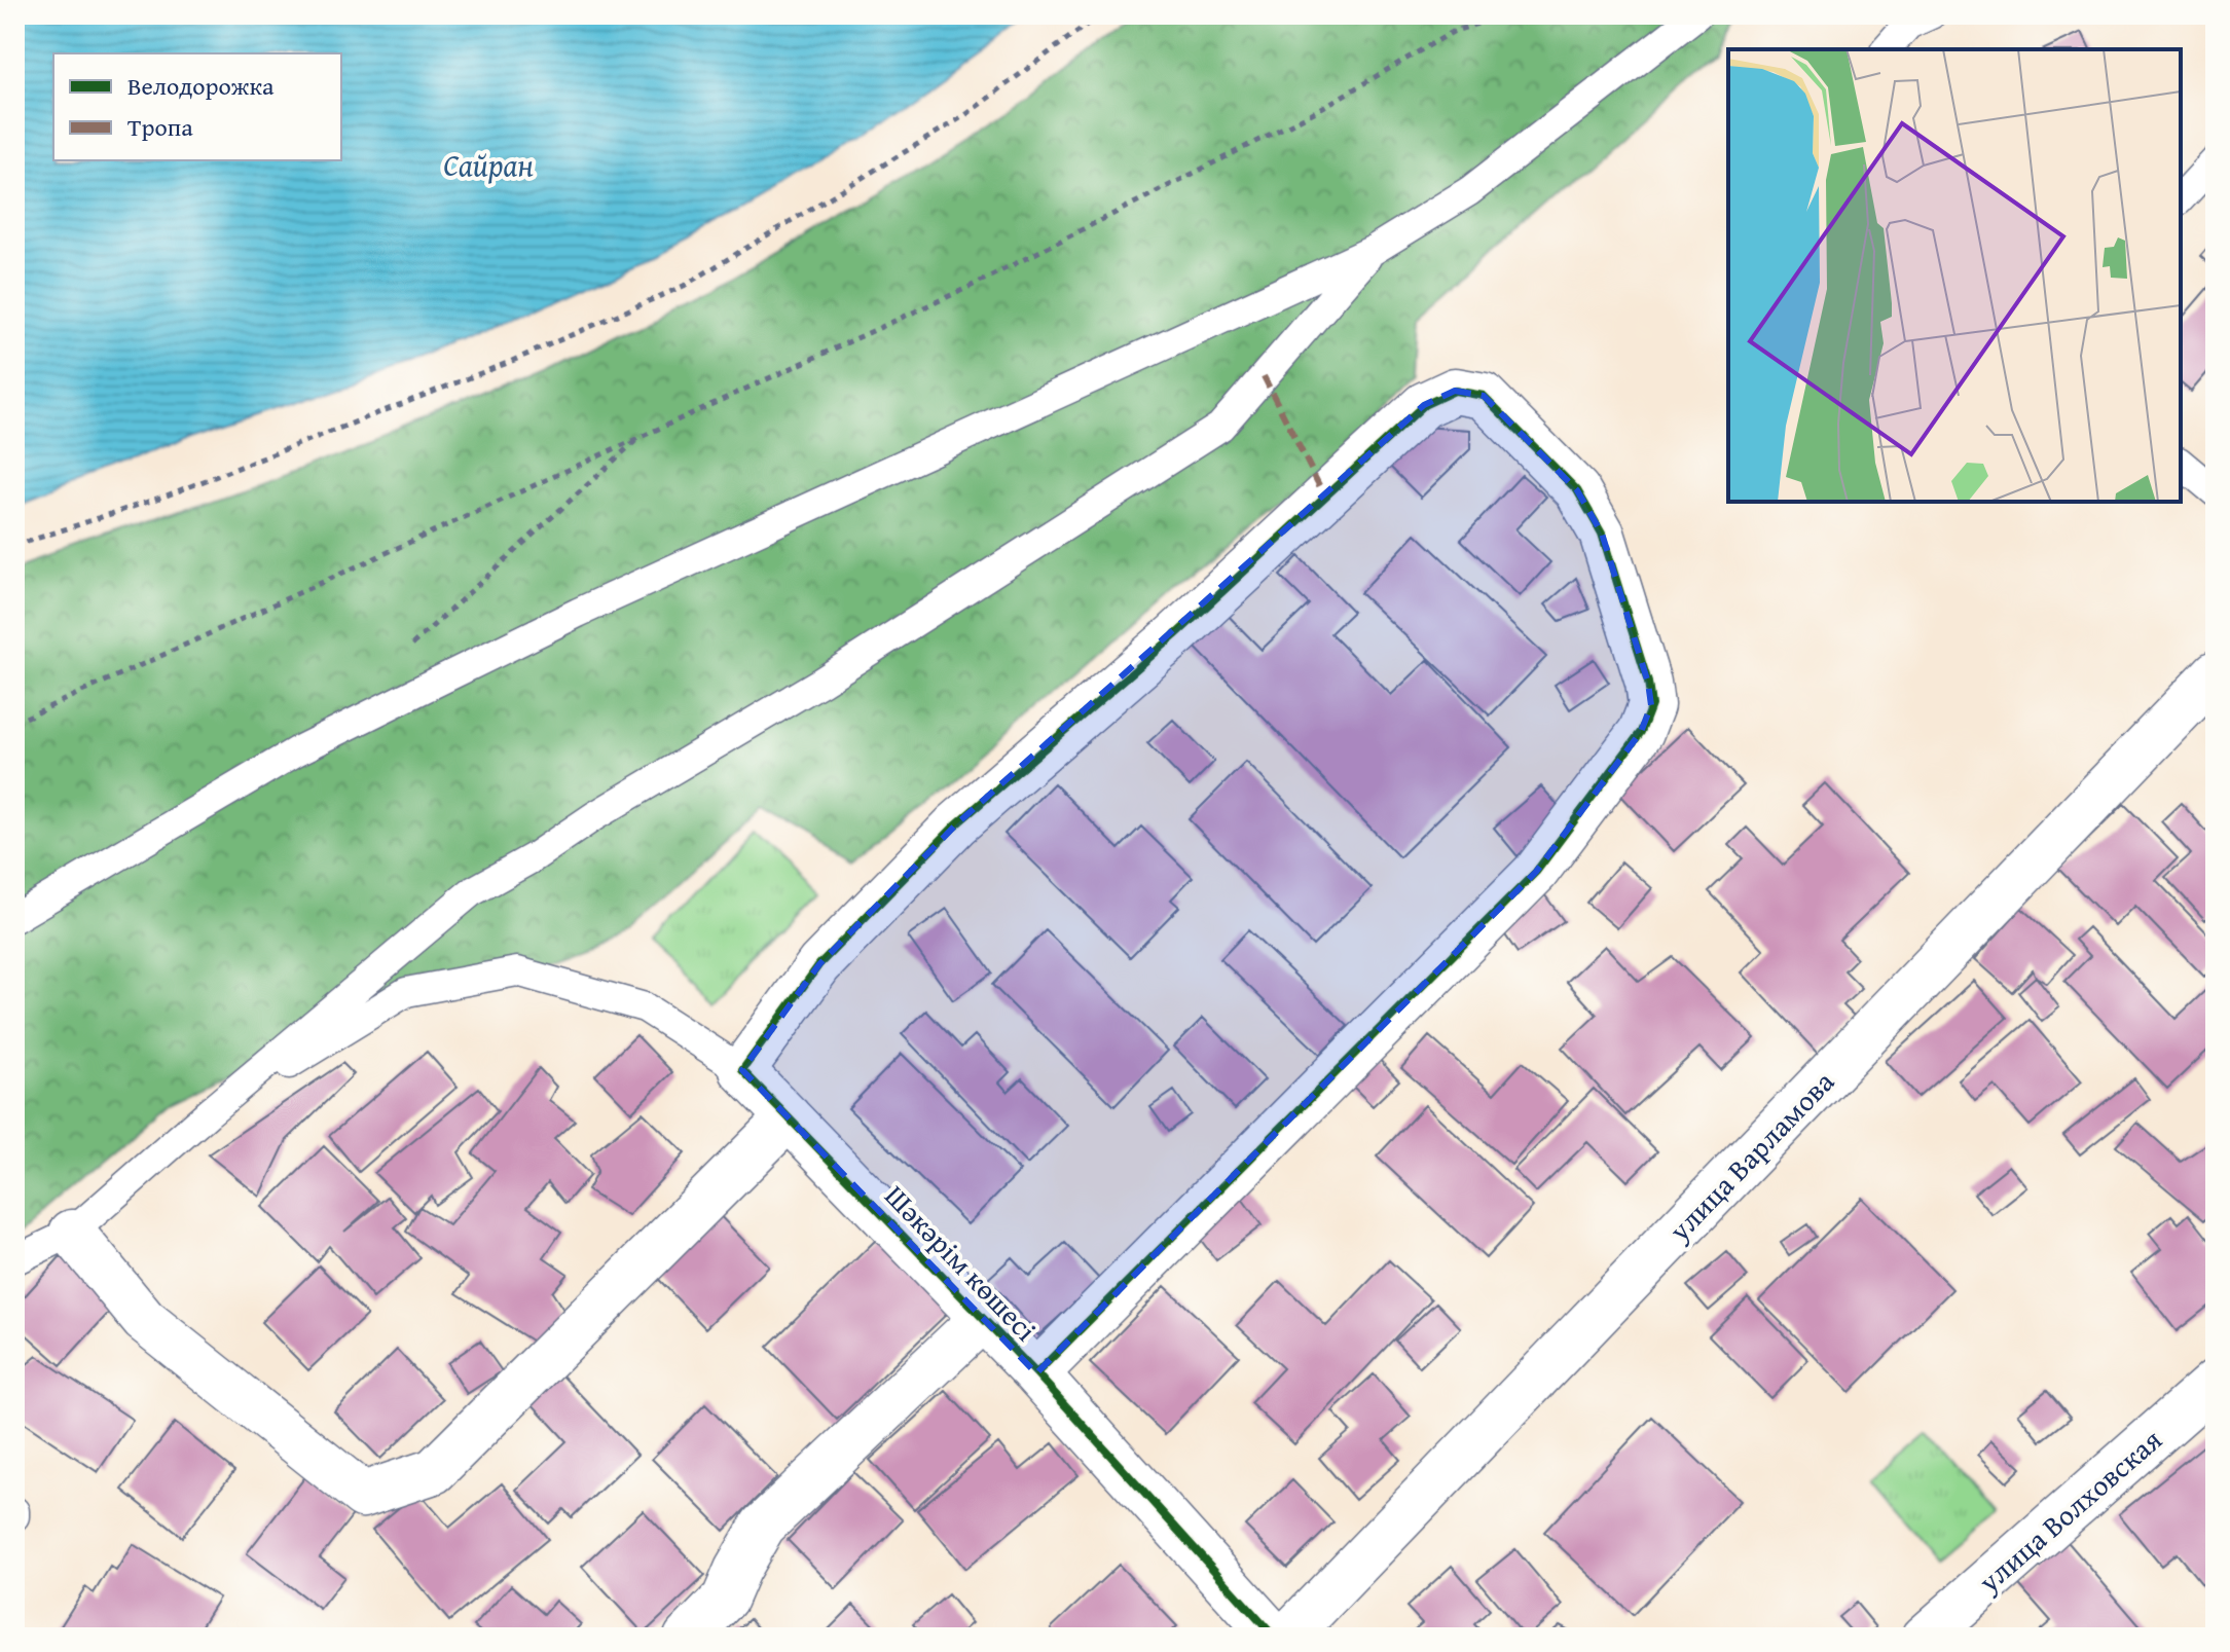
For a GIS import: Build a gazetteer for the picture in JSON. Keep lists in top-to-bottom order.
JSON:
{
  "streets": {
    "street": ["улица Варламова", "Шәкәрім көшесі", "улица Волховская"]
  },
  "water": ["Сайран"],
  "legend": ["Велодорожка", "Тропа"]
}
